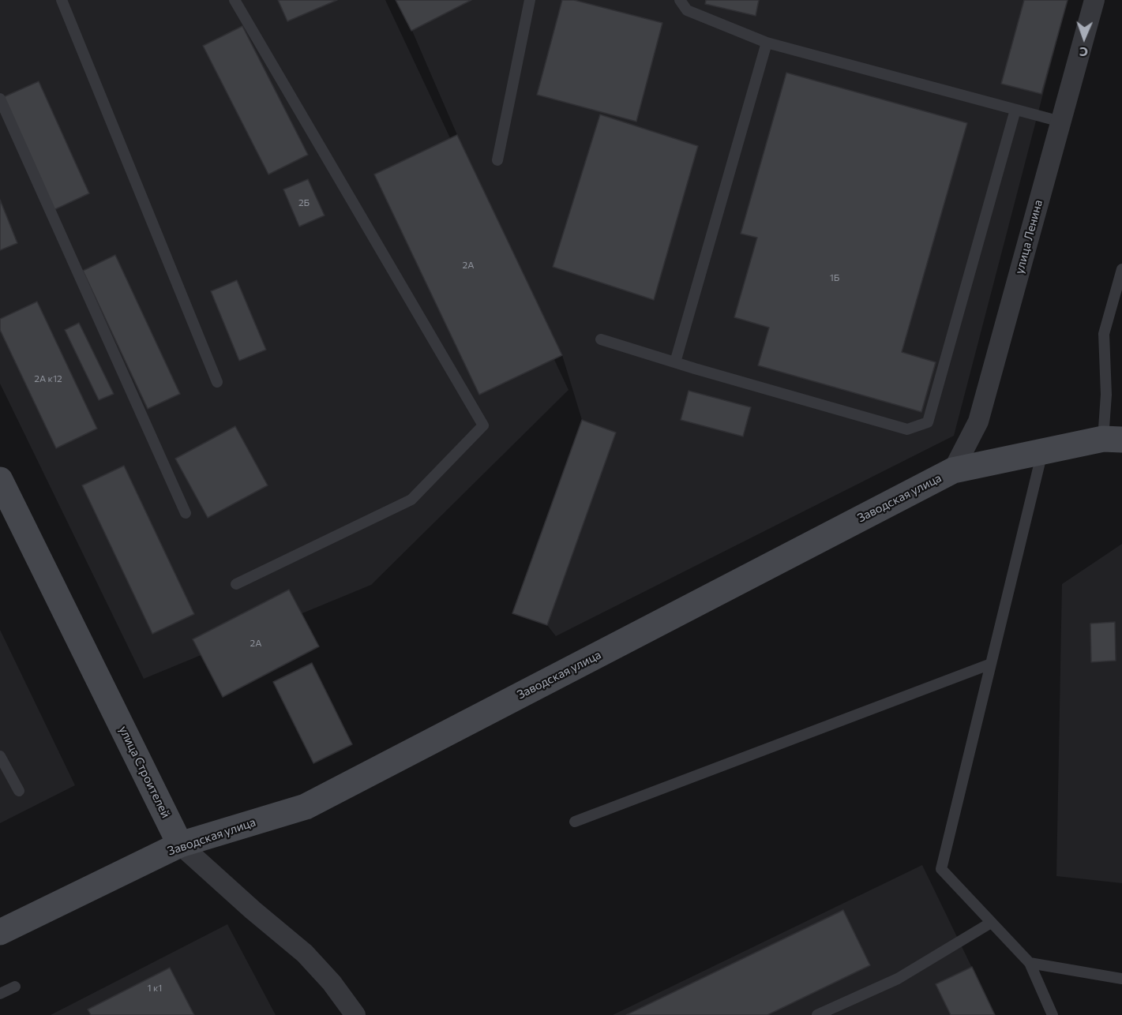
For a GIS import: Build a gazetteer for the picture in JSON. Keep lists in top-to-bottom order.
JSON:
{
  "streets": {
    "street": ["улица Ленина", "Заводская улица", "улица Строителей"]
  },
  "crossings": [
    ["улица Ленина", "Заводская улица"],
    ["Заводская улица", "улица Строителей"]
  ],
  "house_numbers": [
    "2Б",
    "2А",
    "1Б",
    "2А к12",
    "2А",
    "1 к1"
  ],
  "north": "bottom"
}
